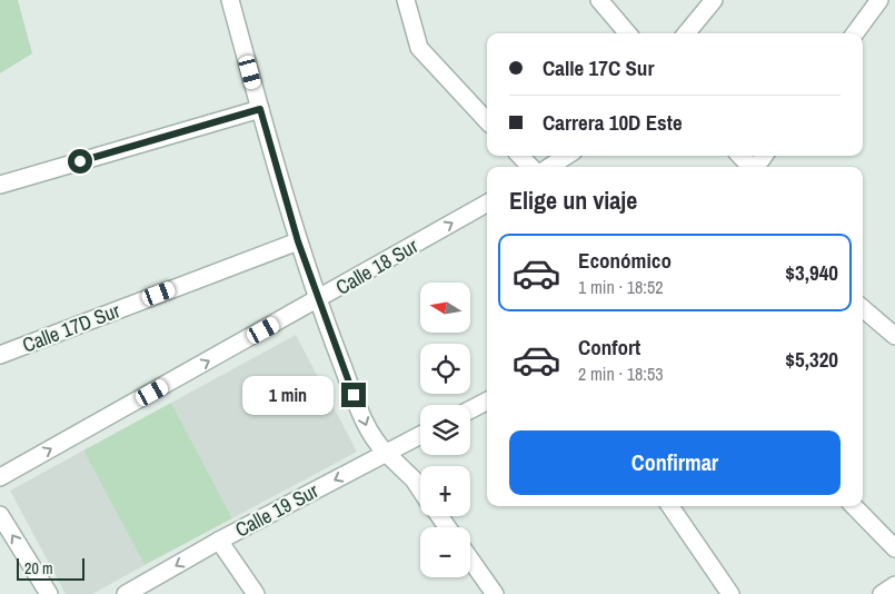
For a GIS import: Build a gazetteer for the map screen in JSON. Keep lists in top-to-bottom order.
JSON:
{
  "streets": {
    "street": ["Calle 18 Sur", "Calle 17D Sur", "Calle 19 Sur"]
  },
  "one_way": ["Calle 18 Sur", "Calle 19 Sur"],
  "scale_bar": "20 m",
  "north": "left",
  "page": {
    "banner": ["Calle 17C Sur", "Carrera 10D Este"],
    "heading": "Elige un viaje",
    "list": [
      {
        "name": "Económico",
        "note": "1 min · 18:52",
        "value": "$3,940"
      },
      {
        "name": "Confort",
        "note": "2 min · 18:53",
        "value": "$5,320"
      }
    ],
    "map_buttons": ["+", "−"],
    "bubble": "1 min",
    "buttons": "Confirmar",
    "scale": "20 m"
  }
}
